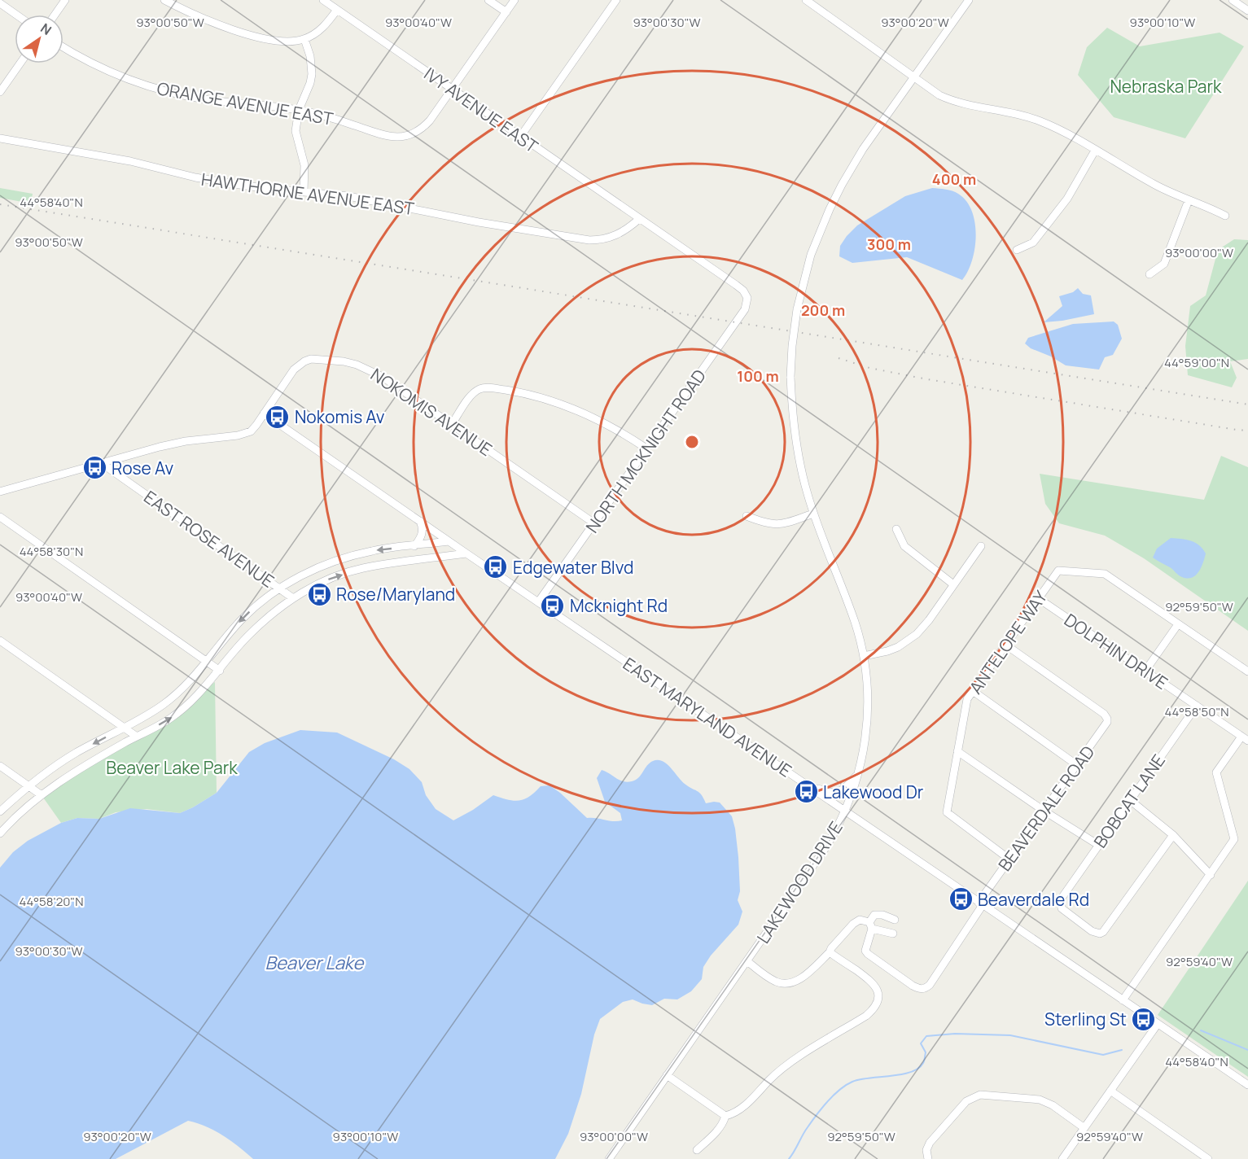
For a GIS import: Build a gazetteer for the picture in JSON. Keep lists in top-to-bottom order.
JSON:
{
  "streets": {
    "street": [
      "ORANGE AVENUE EAST",
      "IVY AVENUE EAST",
      "HAWTHORNE AVENUE EAST",
      "NOKOMIS AVENUE",
      "NORTH MCKNIGHT ROAD",
      "EAST ROSE AVENUE",
      "ANTELOPE WAY",
      "DOLPHIN DRIVE",
      "EAST MARYLAND AVENUE",
      "BOBCAT LANE",
      "BEAVERDALE ROAD",
      "LAKEWOOD DRIVE"
    ]
  },
  "crossings": [
    ["ORANGE AVENUE EAST", "IVY AVENUE EAST"],
    ["IVY AVENUE EAST", "HAWTHORNE AVENUE EAST"],
    ["IVY AVENUE EAST", "NORTH MCKNIGHT ROAD"],
    ["NOKOMIS AVENUE", "NORTH MCKNIGHT ROAD"],
    ["NOKOMIS AVENUE", "EAST ROSE AVENUE"],
    ["NOKOMIS AVENUE", "EAST MARYLAND AVENUE"],
    ["NORTH MCKNIGHT ROAD", "EAST MARYLAND AVENUE"],
    ["ANTELOPE WAY", "DOLPHIN DRIVE"],
    ["ANTELOPE WAY", "BEAVERDALE ROAD"],
    ["DOLPHIN DRIVE", "BOBCAT LANE"],
    ["EAST MARYLAND AVENUE", "BEAVERDALE ROAD"],
    ["EAST MARYLAND AVENUE", "LAKEWOOD DRIVE"]
  ],
  "water": ["Beaver Lake"],
  "parks": ["Nebraska Park", "Beaver Lake Park"],
  "places": {
    "bus stop": [
      "Nokomis Av",
      "Rose Av",
      "Edgewater Blvd",
      "Rose/Maryland",
      "Mcknight Rd",
      "Lakewood Dr",
      "Beaverdale Rd",
      "Sterling St"
    ]
  },
  "north": "top right",
  "coordinates": [
    "93°00'50\"W",
    "93°00'40\"W",
    "93°00'30\"W",
    "93°00'20\"W",
    "93°00'10\"W",
    "44°58'40\"N",
    "93°00'00\"W",
    "44°59'00\"N",
    "44°58'30\"N",
    "92°59'50\"W",
    "44°58'50\"N",
    "44°58'20\"N",
    "92°59'40\"W"
  ],
  "rings": [
    "400 m",
    "300 m",
    "200 m",
    "100 m"
  ]
}
